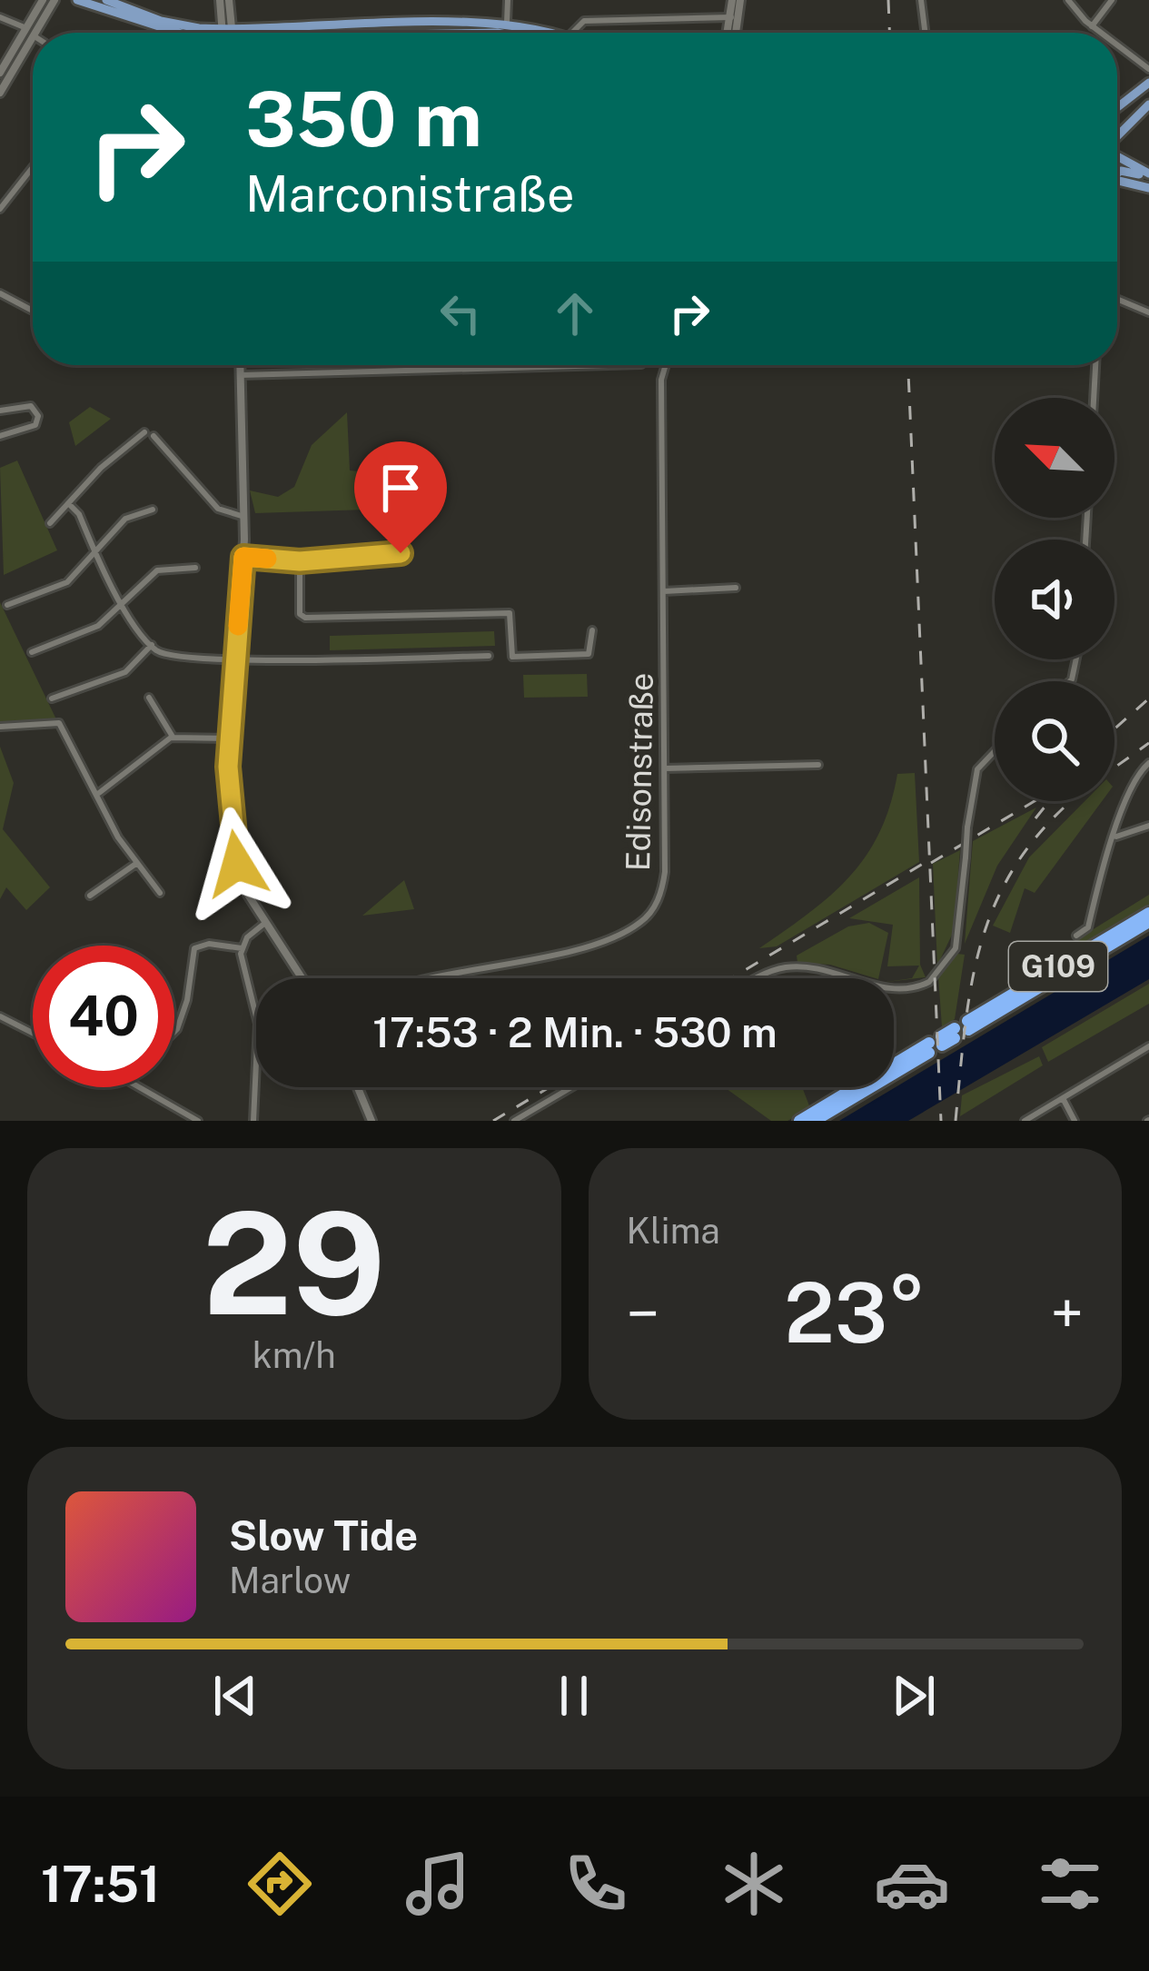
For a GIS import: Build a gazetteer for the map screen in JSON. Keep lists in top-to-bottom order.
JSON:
{
  "streets": {
    "highway": ["G109"],
    "street": ["Edisonstraße"]
  },
  "north": "top left",
  "page": {
    "turn": ["350 m", "Marconistraße"],
    "limit": "40",
    "trip": "17:53 · 2 Min. · 530 m",
    "tile": [
      ["29", "km/h"],
      "Klima"
    ],
    "heat": ["−", "23°", "+"],
    "song": ["Slow Tide", "Marlow"],
    "tabs": "17:51"
  }
}
